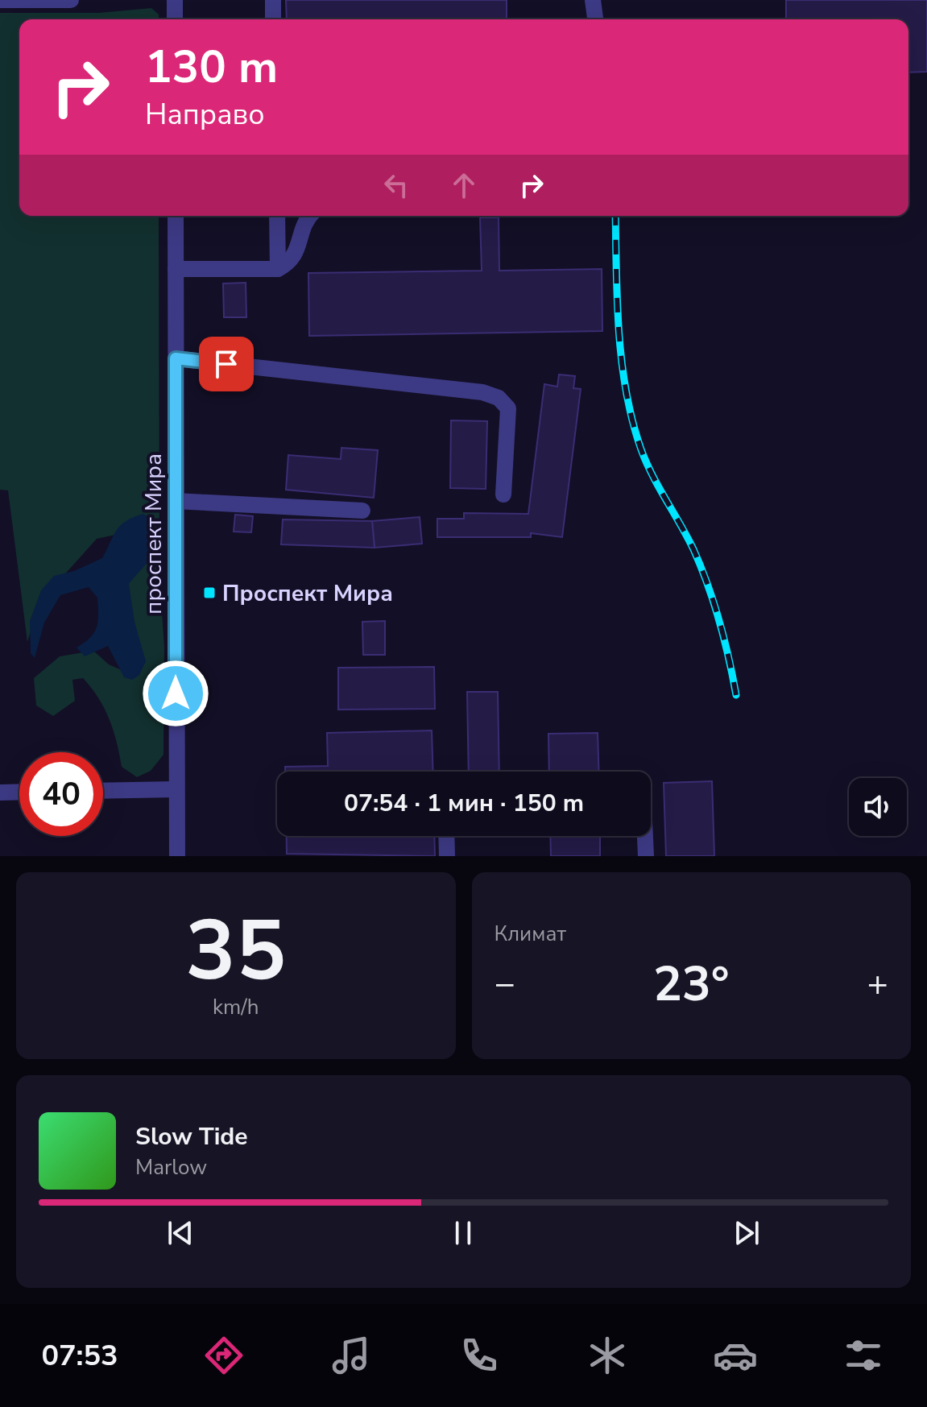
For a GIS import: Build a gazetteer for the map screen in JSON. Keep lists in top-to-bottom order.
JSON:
{
  "streets": {
    "street": ["проспект Мира"]
  },
  "places": {
    "transit": ["Проспект Мира"]
  },
  "page": {
    "turn": ["130 m", "Направо"],
    "limit": "40",
    "trip": "07:54 · 1 мин · 150 m",
    "tile": [
      ["35", "km/h"],
      "Климат"
    ],
    "heat": ["−", "23°", "+"],
    "song": ["Slow Tide", "Marlow"],
    "tabs": "07:53"
  }
}
